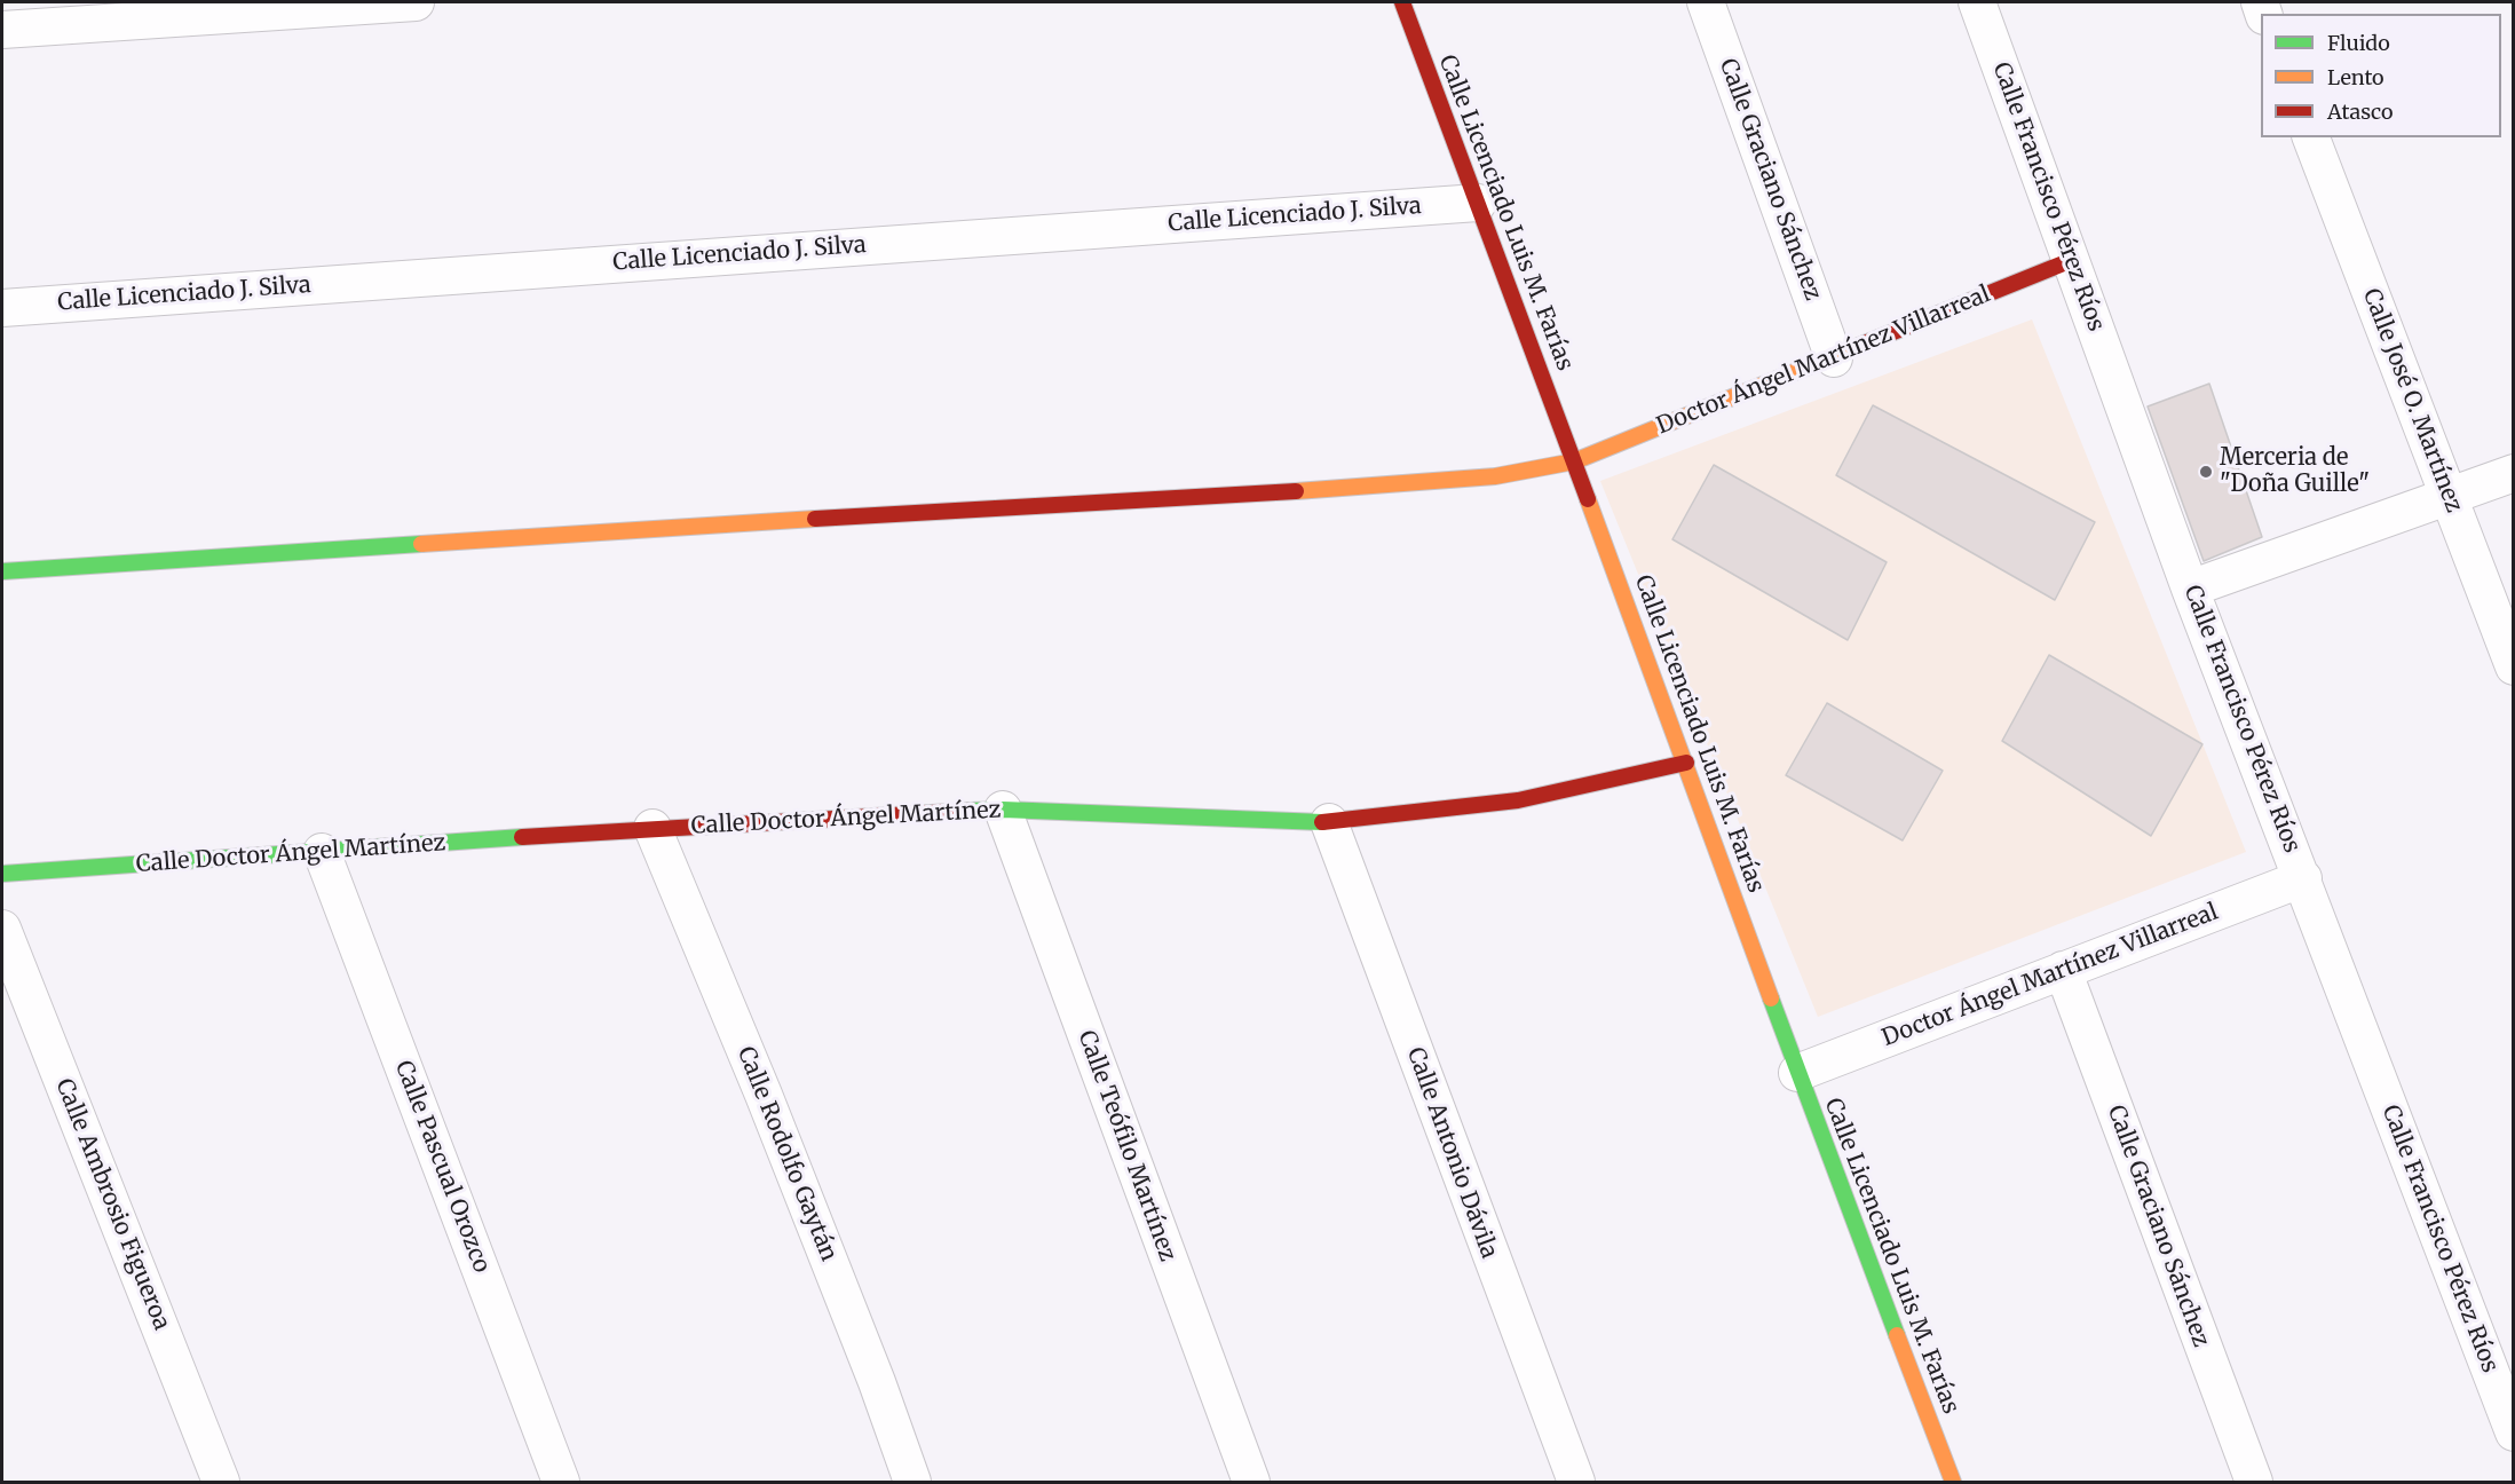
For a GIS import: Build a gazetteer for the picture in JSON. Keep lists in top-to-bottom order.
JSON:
{
  "streets": {
    "street": [
      "Calle Graciano Sánchez",
      "Calle Francisco Pérez Ríos",
      "Calle Licenciado Luis M. Farías",
      "Calle Licenciado J. Silva",
      "Doctor Ángel Martínez Villarreal",
      "Calle José O. Martínez",
      "Calle Doctor Ángel Martínez",
      "Calle Teófilo Martínez",
      "Calle Antonio Dávila",
      "Calle Rodolfo Gaytán",
      "Calle Pascual Orozco",
      "Calle Ambrosio Figueroa"
    ]
  },
  "crossings": [
    ["Calle Graciano Sánchez", "Doctor Ángel Martínez Villarreal"],
    ["Calle Francisco Pérez Ríos", "Doctor Ángel Martínez Villarreal"],
    ["Calle Licenciado Luis M. Farías", "Calle Licenciado J. Silva"],
    ["Calle Licenciado Luis M. Farías", "Doctor Ángel Martínez Villarreal"],
    ["Calle Licenciado Luis M. Farías", "Calle Doctor Ángel Martínez"],
    ["Calle Doctor Ángel Martínez", "Calle Teófilo Martínez"],
    ["Calle Doctor Ángel Martínez", "Calle Antonio Dávila"],
    ["Calle Doctor Ángel Martínez", "Calle Rodolfo Gaytán"],
    ["Calle Doctor Ángel Martínez", "Calle Pascual Orozco"]
  ],
  "places": ["Merceria de \"Doña Guille\""],
  "legend": ["Fluido", "Lento", "Atasco"]
}
